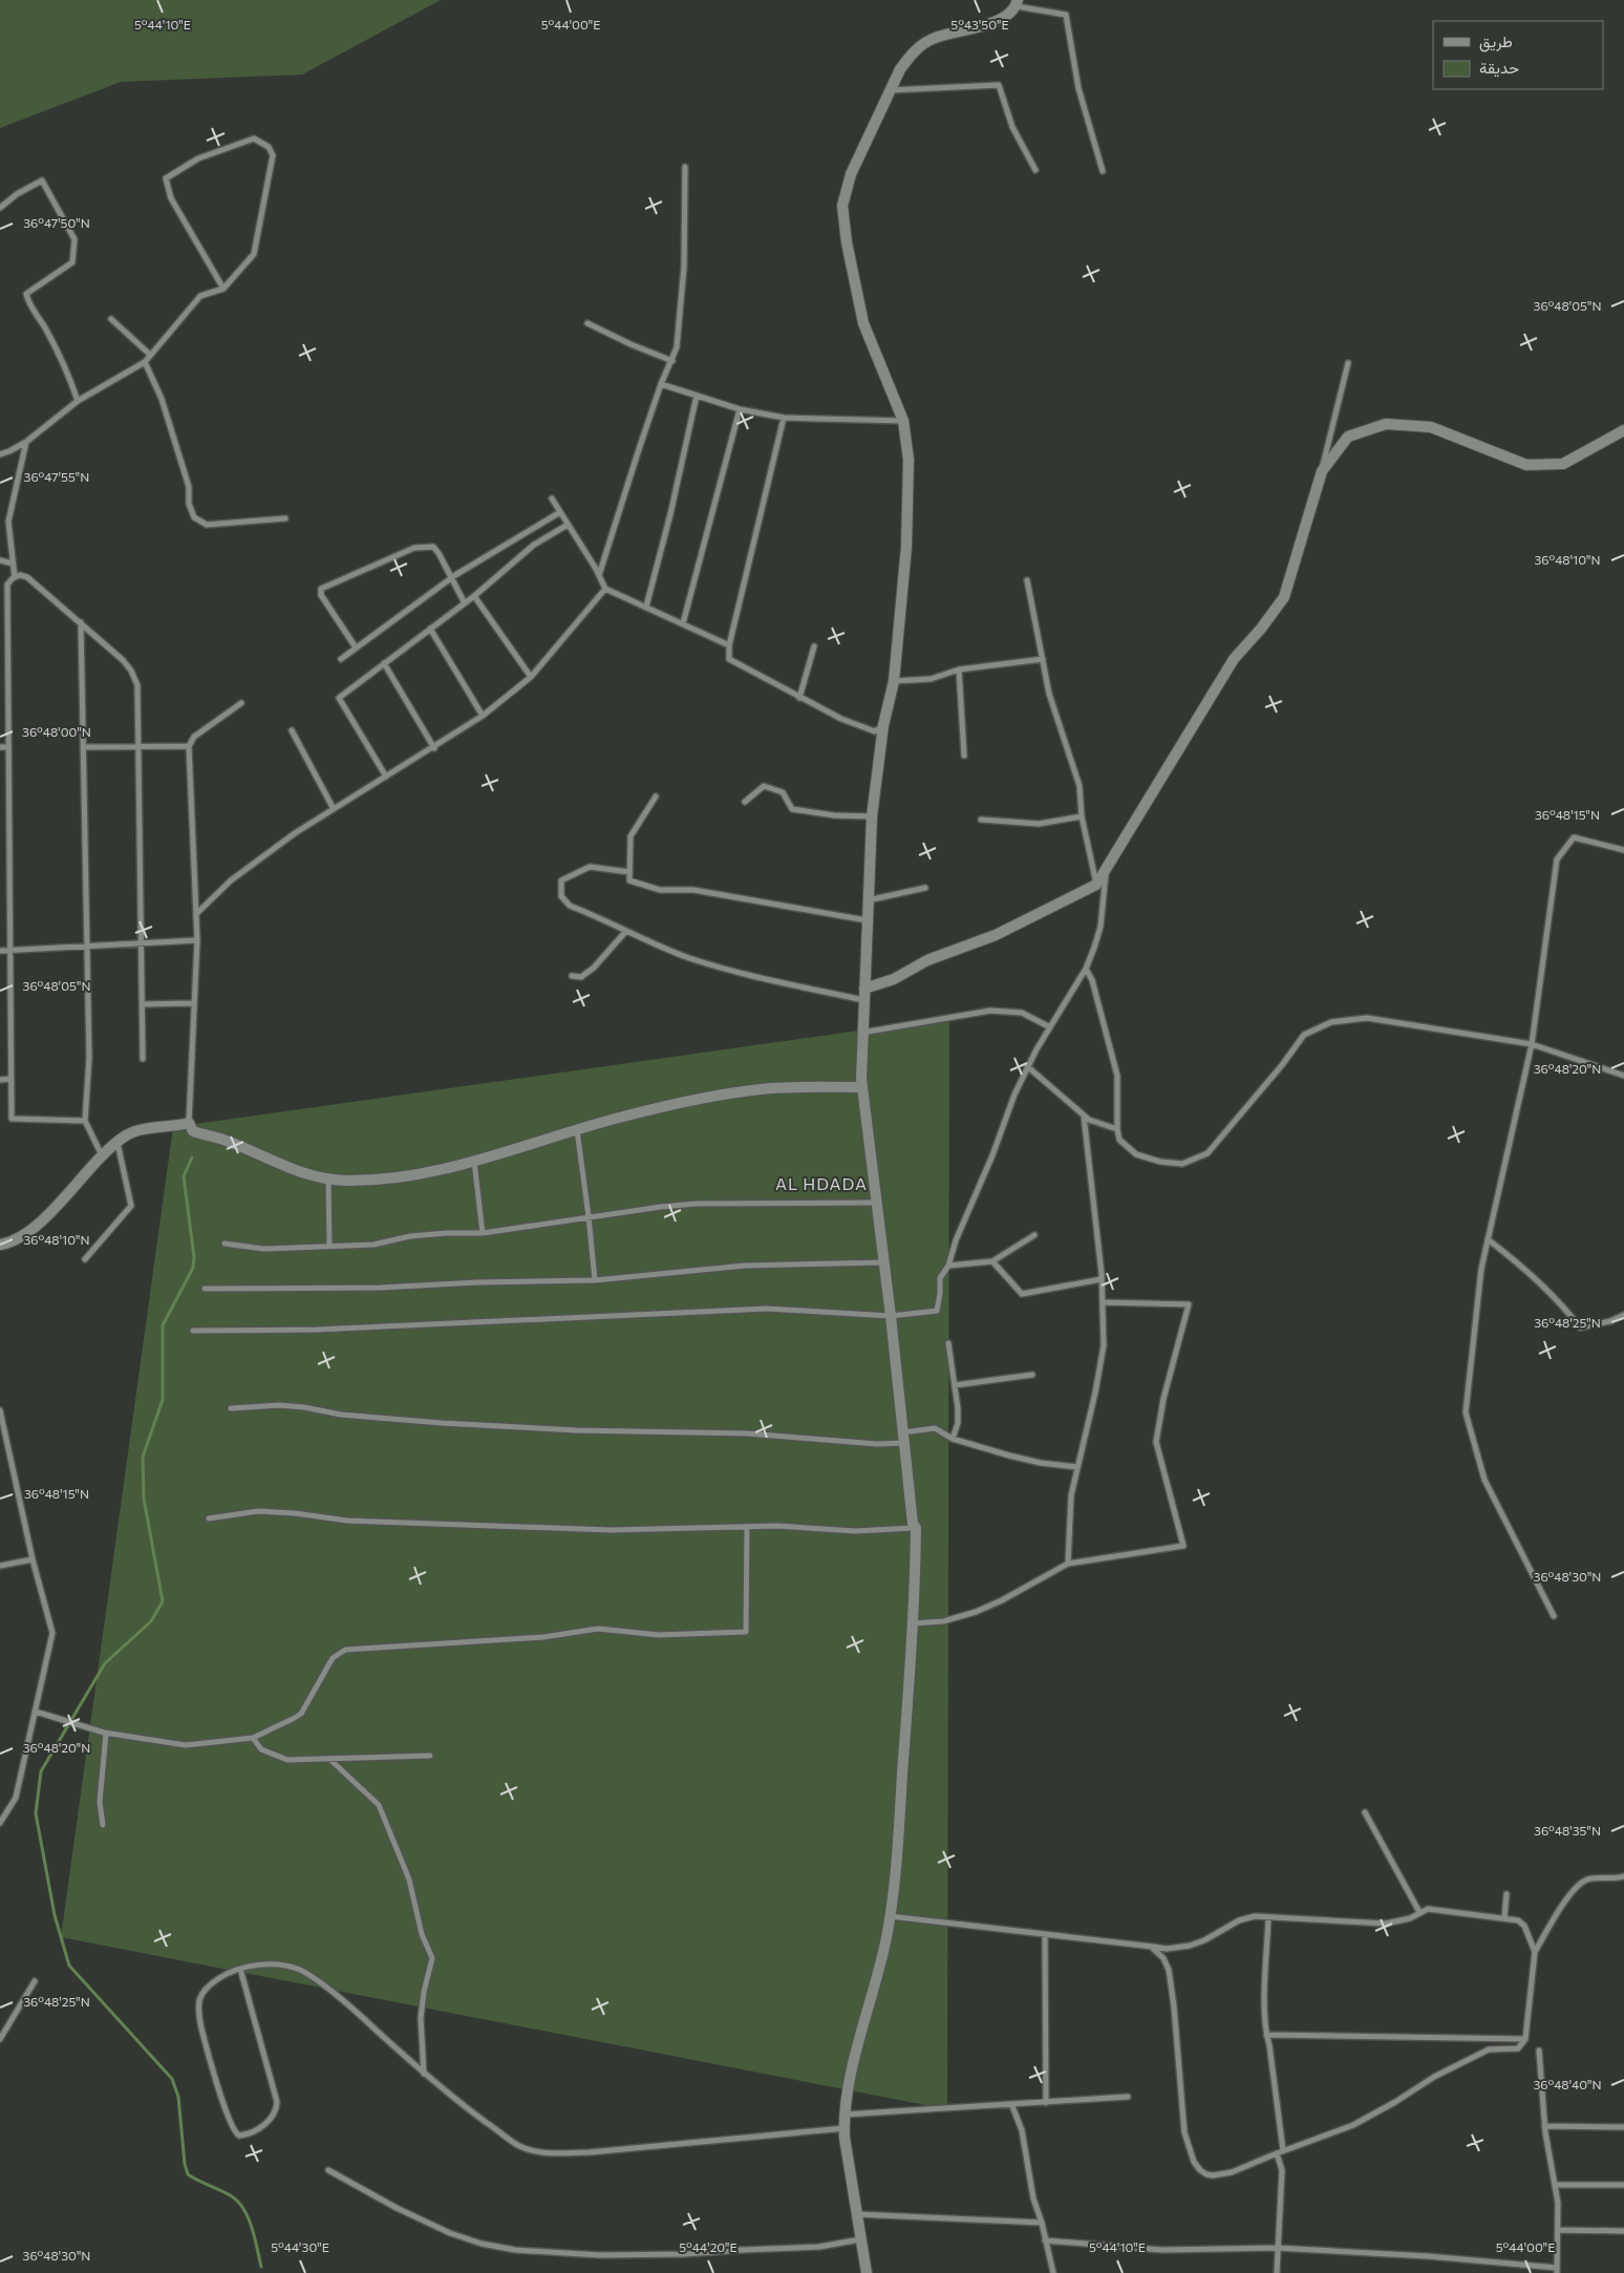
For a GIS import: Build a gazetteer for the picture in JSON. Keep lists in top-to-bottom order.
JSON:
{
  "districts": ["AL HDADA"],
  "legend": ["طريق", "حديقة"],
  "coordinates": [
    "5°44'10\"E",
    "5°44'00\"E",
    "5°43'50\"E",
    "36°47'50\"N",
    "36°48'05\"N",
    "36°47'55\"N",
    "36°48'10\"N",
    "36°48'00\"N",
    "36°48'15\"N",
    "36°48'20\"N",
    "36°48'25\"N",
    "36°48'30\"N",
    "36°48'35\"N",
    "36°48'40\"N",
    "5°44'30\"E",
    "5°44'20\"E"
  ]
}
